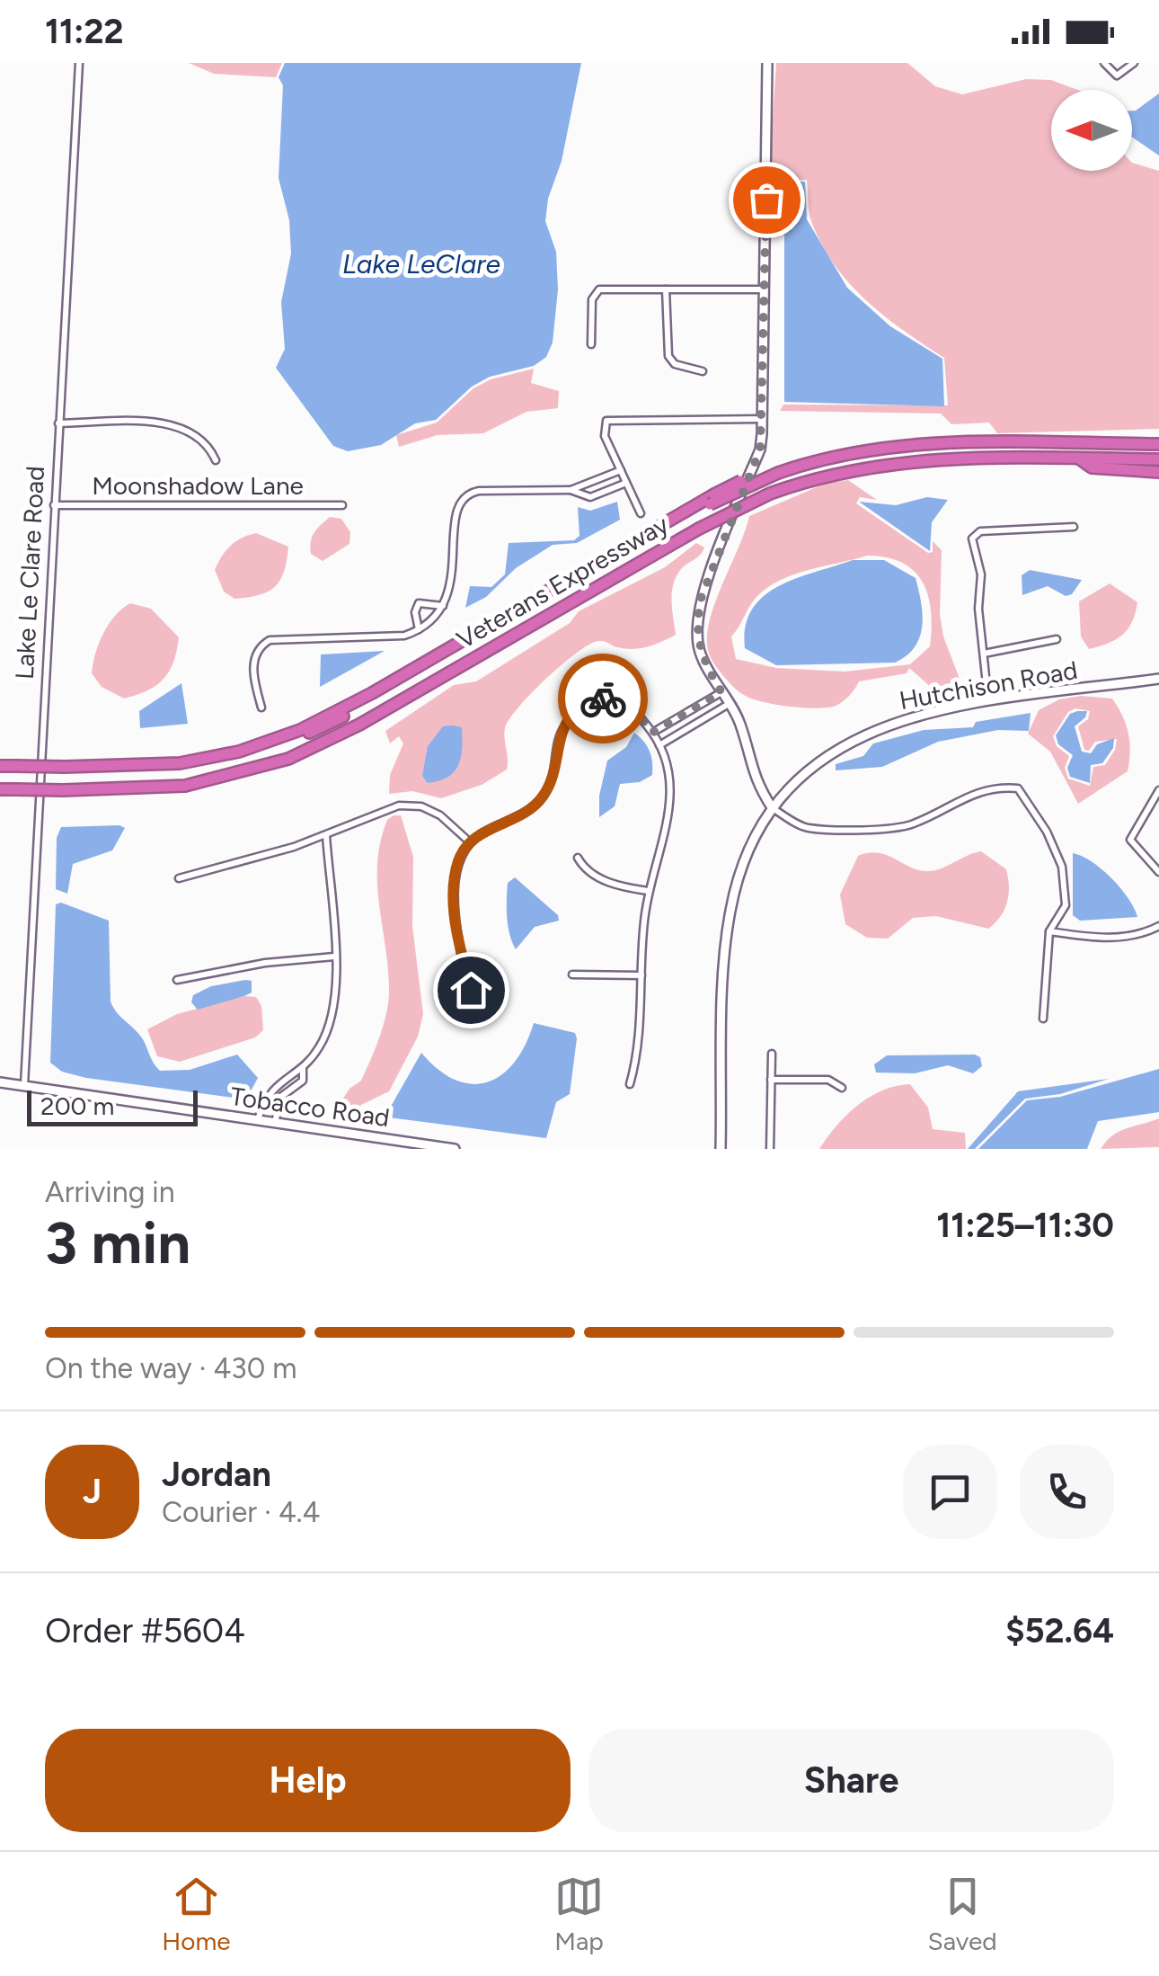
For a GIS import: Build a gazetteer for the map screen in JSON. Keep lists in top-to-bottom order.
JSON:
{
  "streets": {
    "highway": ["Veterans Expressway"],
    "street": [
      "Moonshadow Lane",
      "Lake Le Clare Road",
      "Hutchison Road",
      "Tobacco Road"
    ]
  },
  "crossings": [
    ["Moonshadow Lane", "Lake Le Clare Road"],
    ["Lake Le Clare Road", "Tobacco Road"]
  ],
  "water": ["Lake LeClare"],
  "scale_bar": "200 m",
  "north": "left",
  "page": {
    "status": "11:22",
    "scale": "200 m",
    "heading": ["3 min", "Arriving in", "11:25–11:30"],
    "panel": [
      "Jordan",
      "Courier · 4.4",
      "Order #5604",
      "$52.64"
    ],
    "bar": "On the way · 430 m",
    "round": "J",
    "buttons": ["Help", "Share"],
    "tabs": ["Home", "Map", "Saved"]
  }
}
